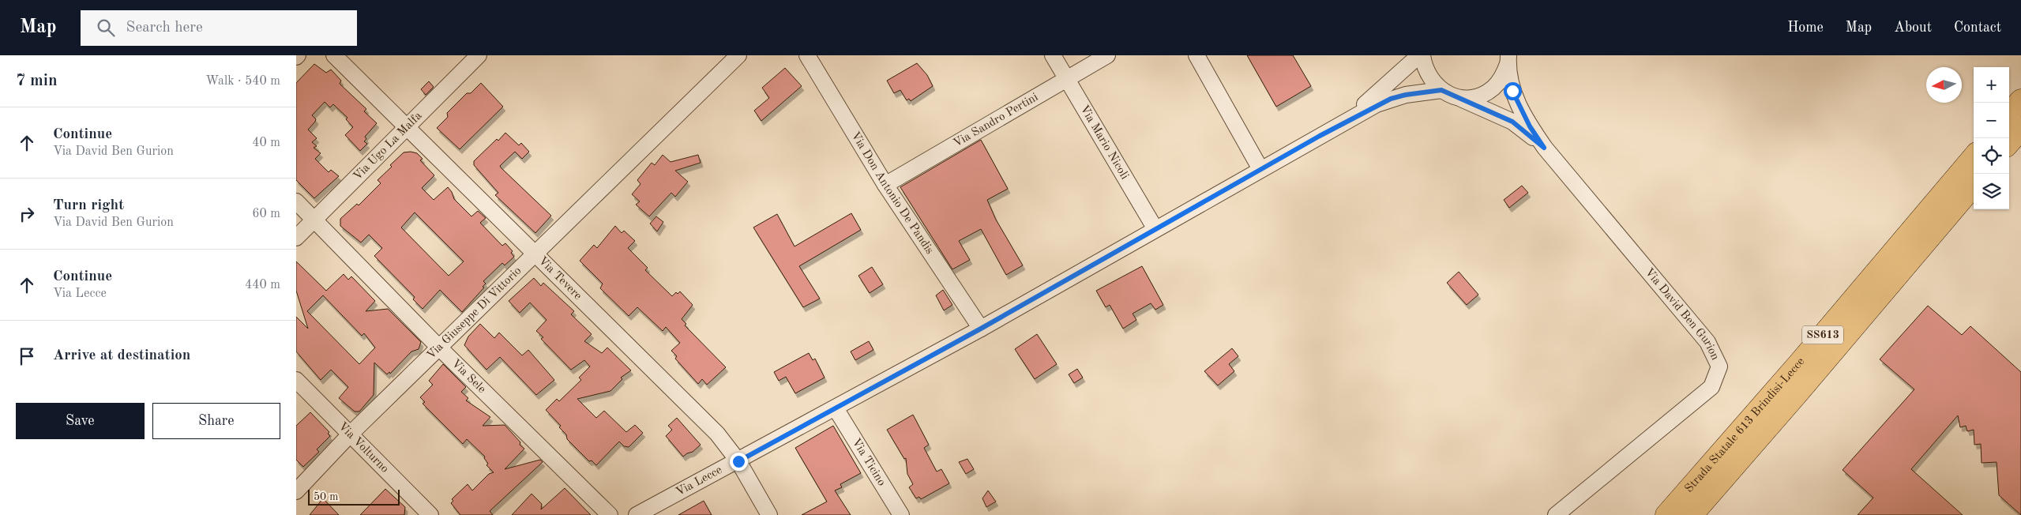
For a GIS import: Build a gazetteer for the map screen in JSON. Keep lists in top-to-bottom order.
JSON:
{
  "streets": {
    "highway": ["SS613", "Strada Statale 613 Brindisi-Lecce"],
    "street": [
      "Via Sandro Pertini",
      "Via Mario Nicoli",
      "Via Ugo La Malfa",
      "Via Don Antonio De Pandis",
      "Via Tevere",
      "Via Giuseppe Di Vittorio",
      "Via David Ben Gurion",
      "Via Sele",
      "Via Volturno",
      "Via Ticino",
      "Via Lecce"
    ]
  },
  "crossings": [
    ["Via Sandro Pertini", "Via Mario Nicoli"],
    ["Via Sandro Pertini", "Via Don Antonio De Pandis"],
    ["Via Mario Nicoli", "Via Lecce"],
    ["Via Ugo La Malfa", "Via Tevere"],
    ["Via Ugo La Malfa", "Via Sele"],
    ["Via Don Antonio De Pandis", "Via Lecce"],
    ["Via Tevere", "Via Giuseppe Di Vittorio"],
    ["Via Tevere", "Via Lecce"],
    ["Via Giuseppe Di Vittorio", "Via Sele"],
    ["Via Giuseppe Di Vittorio", "Via Volturno"],
    ["Via David Ben Gurion", "Via Lecce"],
    ["Via Ticino", "Via Lecce"]
  ],
  "scale_bar": "50 m",
  "north": "left",
  "page": {
    "header": "Map",
    "search": "Search here",
    "nav": [
      "Home",
      "Map",
      "About",
      "Contact"
    ],
    "heading": ["7 min", "Walk · 540 m"],
    "map_buttons": ["+", "−"],
    "list": [
      ["Continue", "Via David Ben Gurion", "40 m"],
      ["Turn right", "Via David Ben Gurion", "60 m"],
      ["Continue", "Via Lecce", "440 m"],
      "Arrive at destination"
    ],
    "buttons": ["Save", "Share"],
    "scale": "50 m"
  }
}
